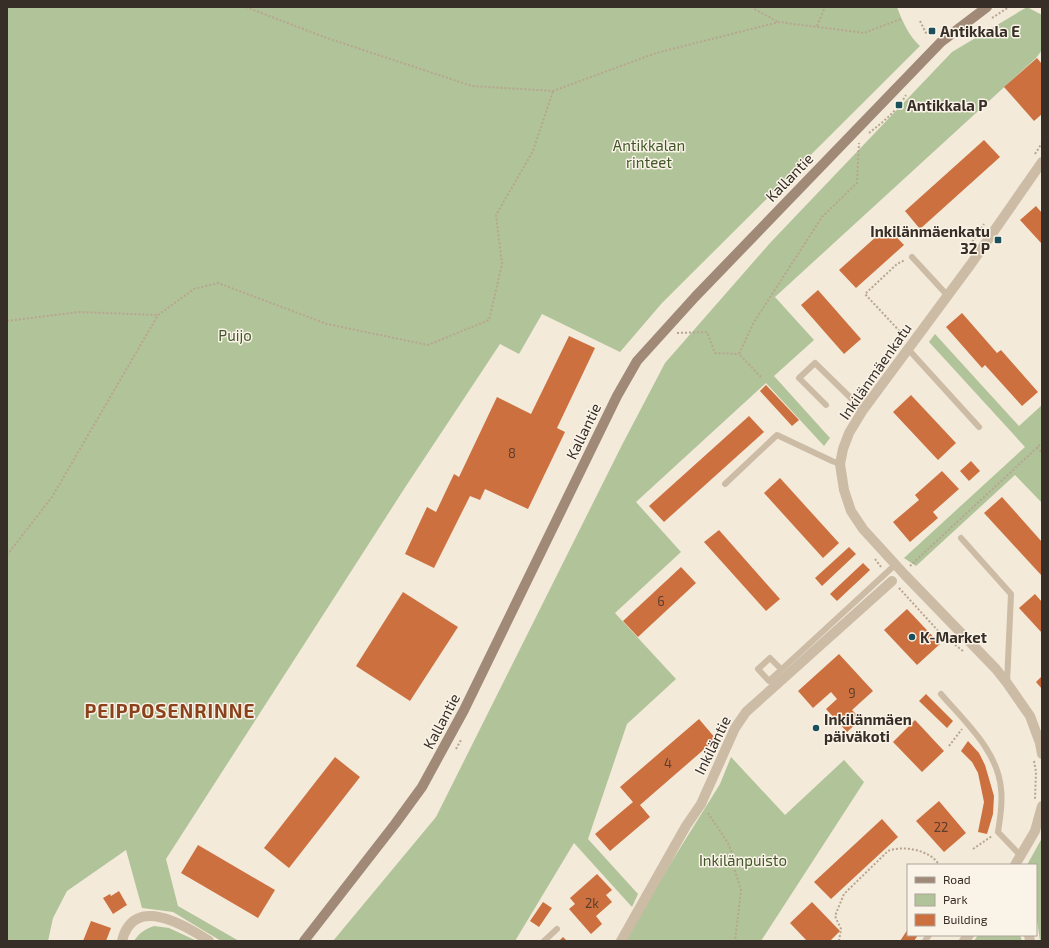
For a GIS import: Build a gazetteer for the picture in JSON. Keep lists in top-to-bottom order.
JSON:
{
  "streets": {
    "main road": ["Kallantie"],
    "street": ["Inkilänmäenkatu", "Inkiläntie"]
  },
  "districts": ["PEIPPOSENRINNE"],
  "parks": ["Antikkalan rinteet", "Puijo", "Inkilänpuisto"],
  "places": {
    "transit": ["Antikkala E", "Antikkala P", "Inkilänmäenkatu 32 P"],
    "other": ["K-Market", "Inkilänmäen päiväkoti"]
  },
  "house_numbers": [
    "8",
    "6",
    "9",
    "4",
    "22",
    "2k"
  ],
  "legend": ["Road", "Park", "Building"]
}
